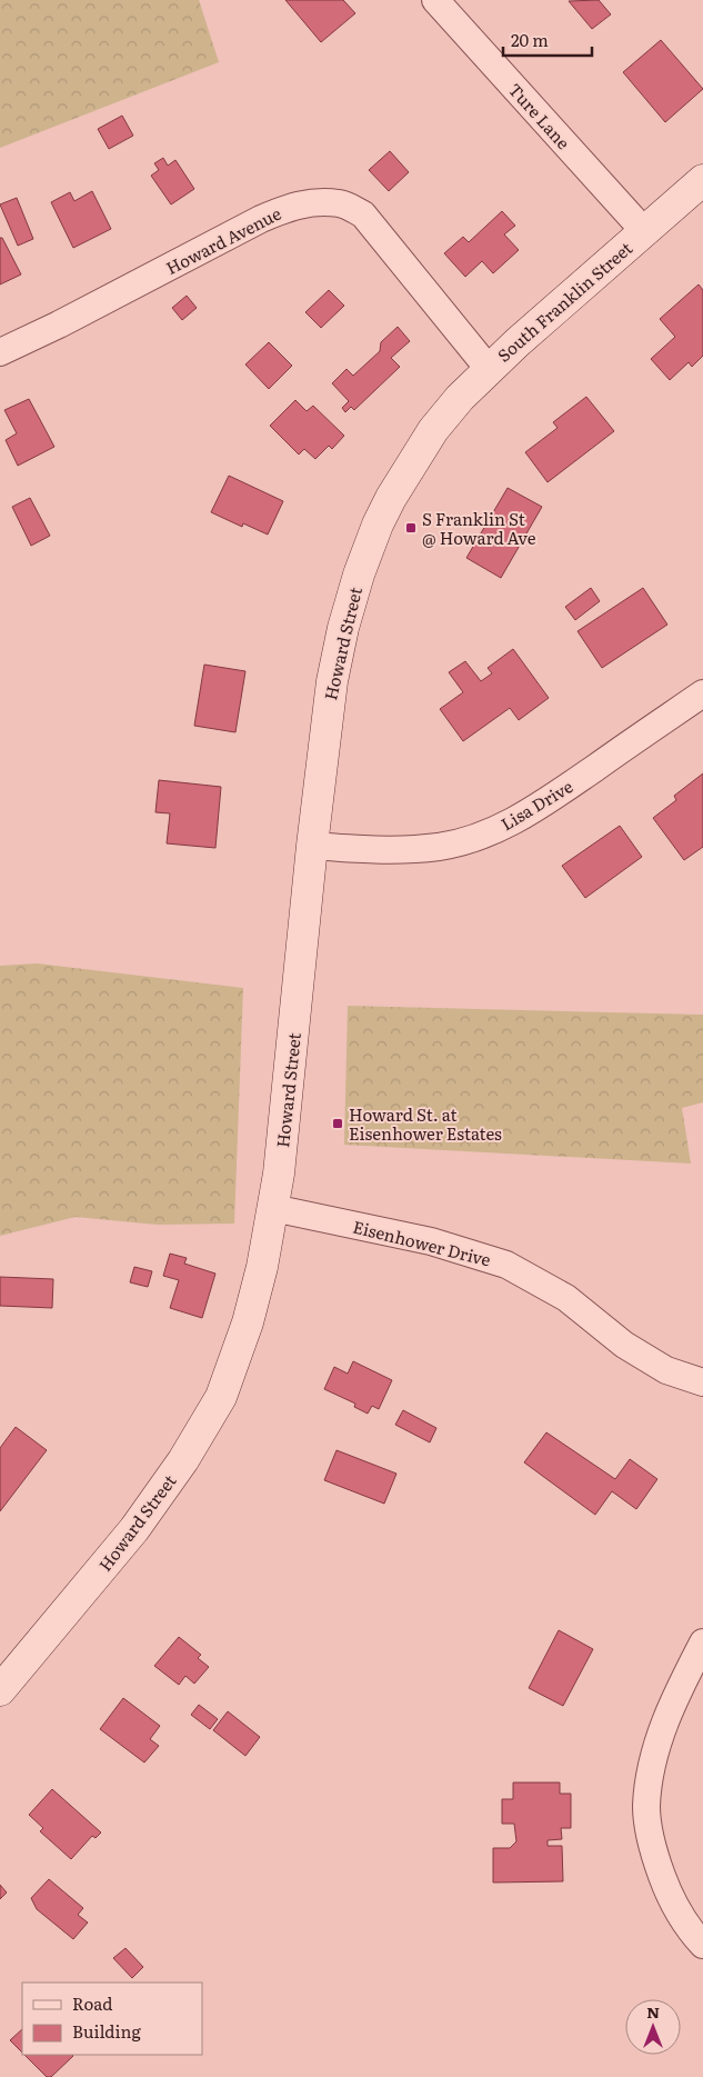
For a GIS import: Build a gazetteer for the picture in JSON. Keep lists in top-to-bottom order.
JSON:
{
  "streets": {
    "main road": ["South Franklin Street", "Howard Street"],
    "street": [
      "Ture Lane",
      "Howard Avenue",
      "Lisa Drive",
      "Eisenhower Drive"
    ]
  },
  "crossings": [
    ["Ture Lane", "South Franklin Street"],
    ["Howard Avenue", "South Franklin Street"],
    ["South Franklin Street", "Howard Street"],
    ["Howard Street", "Lisa Drive"],
    ["Howard Street", "Eisenhower Drive"]
  ],
  "places": {
    "transit": ["S Franklin St @ Howard Ave", "Howard St. at Eisenhower Estates"]
  },
  "legend": ["Road", "Building"],
  "scale_bar": "20 m",
  "north": "top"
}
